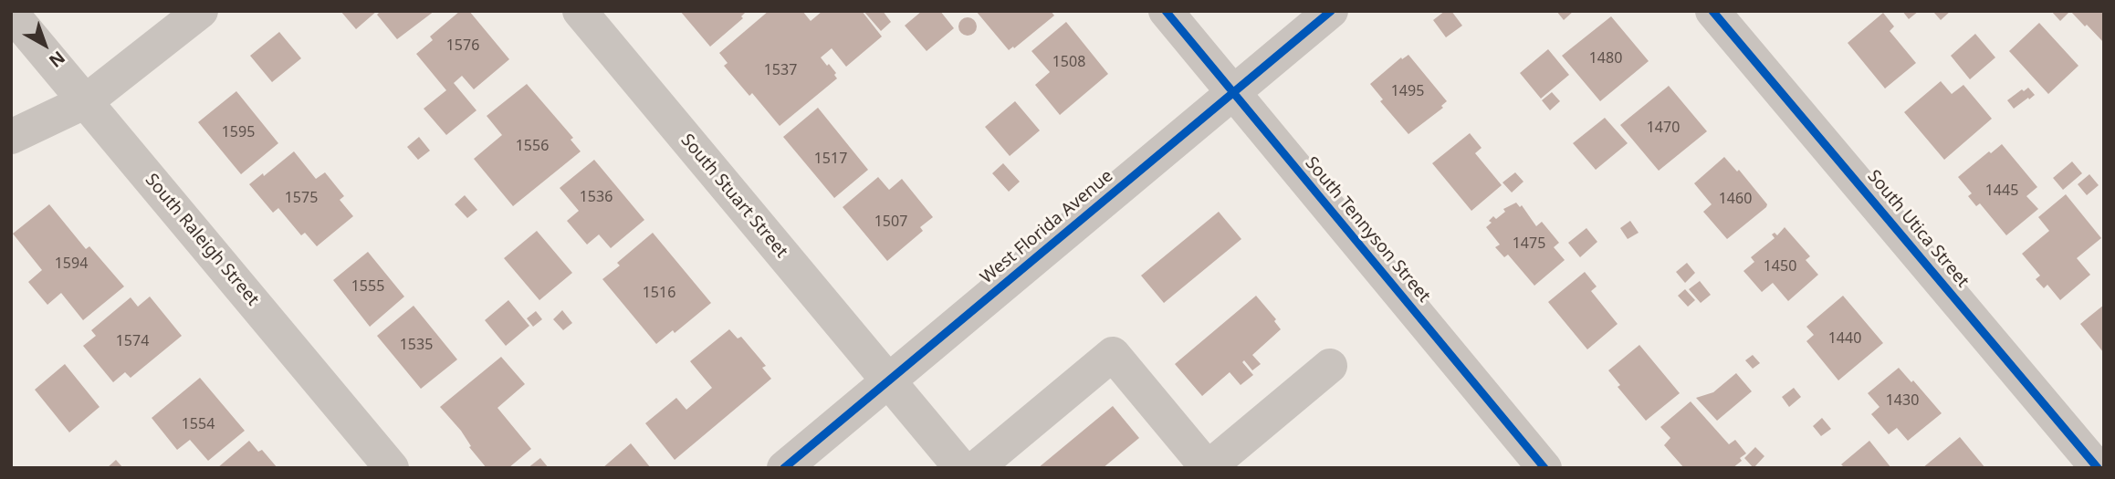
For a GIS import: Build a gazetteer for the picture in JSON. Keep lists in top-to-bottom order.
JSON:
{
  "streets": {
    "street": [
      "South Stuart Street",
      "West Florida Avenue",
      "South Utica Street",
      "South Tennyson Street",
      "South Raleigh Street"
    ]
  },
  "crossings": [
    ["South Stuart Street", "West Florida Avenue"],
    ["West Florida Avenue", "South Tennyson Street"]
  ],
  "house_numbers": [
    "1576",
    "1480",
    "1508",
    "1537",
    "1495",
    "1470",
    "1595",
    "1556",
    "1517",
    "1445",
    "1536",
    "1575",
    "1460",
    "1507",
    "1475",
    "1594",
    "1450",
    "1555",
    "1516",
    "1440",
    "1574",
    "1535",
    "1430",
    "1554"
  ],
  "north": "bottom right"
}
